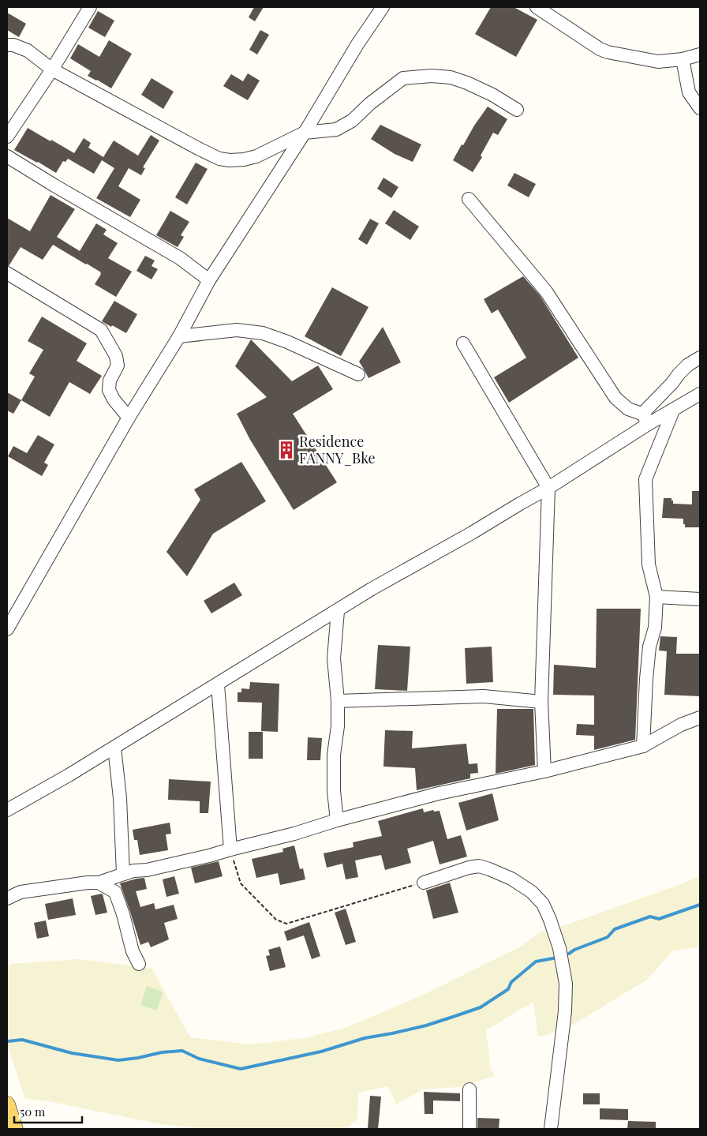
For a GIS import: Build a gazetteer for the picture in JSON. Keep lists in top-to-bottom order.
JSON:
{
  "places": {
    "building": ["Residence FANNY_Bke"]
  },
  "scale_bar": "50 m"
}
